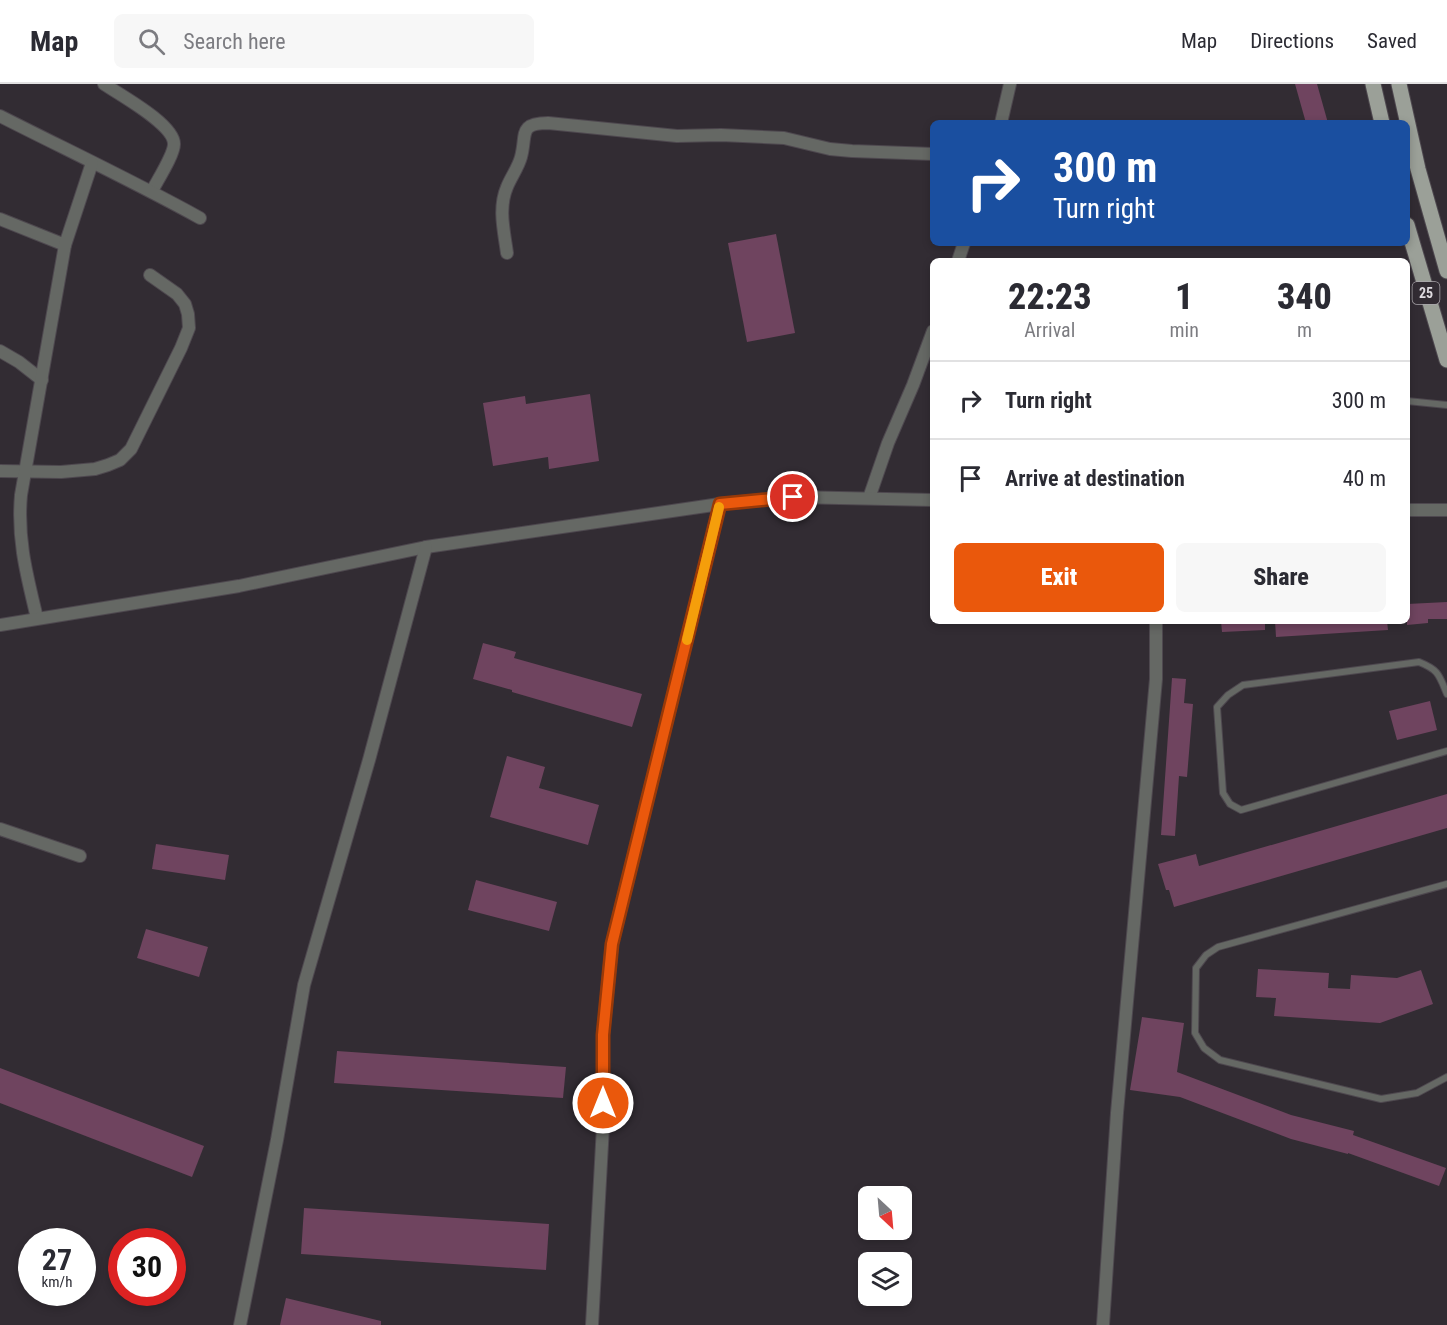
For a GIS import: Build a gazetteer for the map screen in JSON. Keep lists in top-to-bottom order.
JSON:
{
  "streets": {
    "main road": ["25"]
  },
  "north": "bottom right",
  "page": {
    "header": "Map",
    "search": "Search here",
    "nav": ["Map", "Directions", "Saved"],
    "turn": ["300 m", "Turn right"],
    "eta": [
      "22:23",
      "Arrival",
      "1",
      "min",
      "340",
      "m"
    ],
    "list": [
      {
        "name": "Turn right",
        "value": "300 m"
      },
      {
        "name": "Arrive at destination",
        "value": "40 m"
      }
    ],
    "buttons": ["Exit", "Share"],
    "speed": "27 km/h",
    "limit": "30"
  }
}
